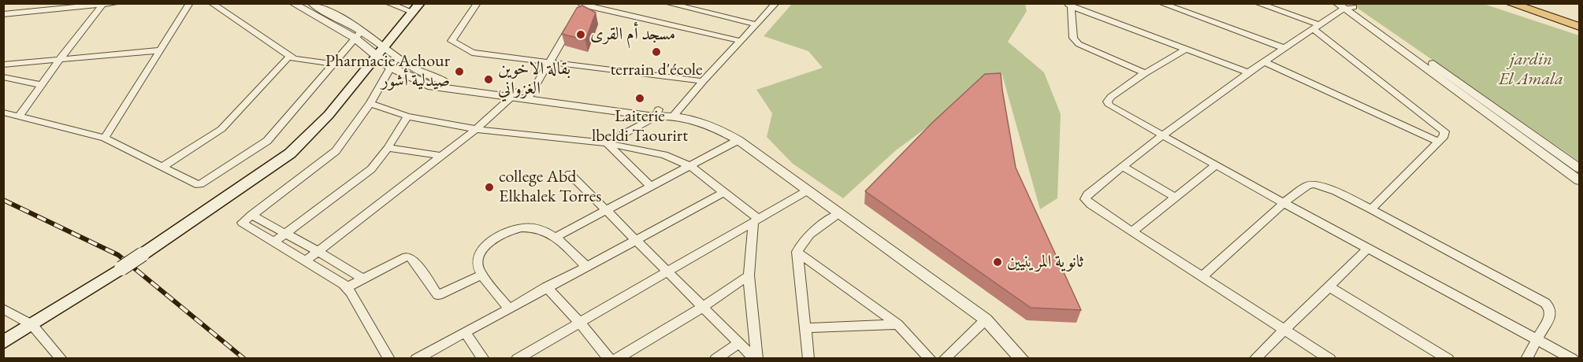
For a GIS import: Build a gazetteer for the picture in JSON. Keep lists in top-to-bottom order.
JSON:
{
  "parks": ["jardin El Amala"],
  "places": [
    "مسجد أم القرى",
    "terrain d'école",
    "Pharmacie Achour صيدلية أشور",
    "بقالة الاخوين الغزواني",
    "Laiterie lbeldi Taourirt",
    "college Abd Elkhalek Torres",
    "ثانوية المرينيين"
  ]
}
